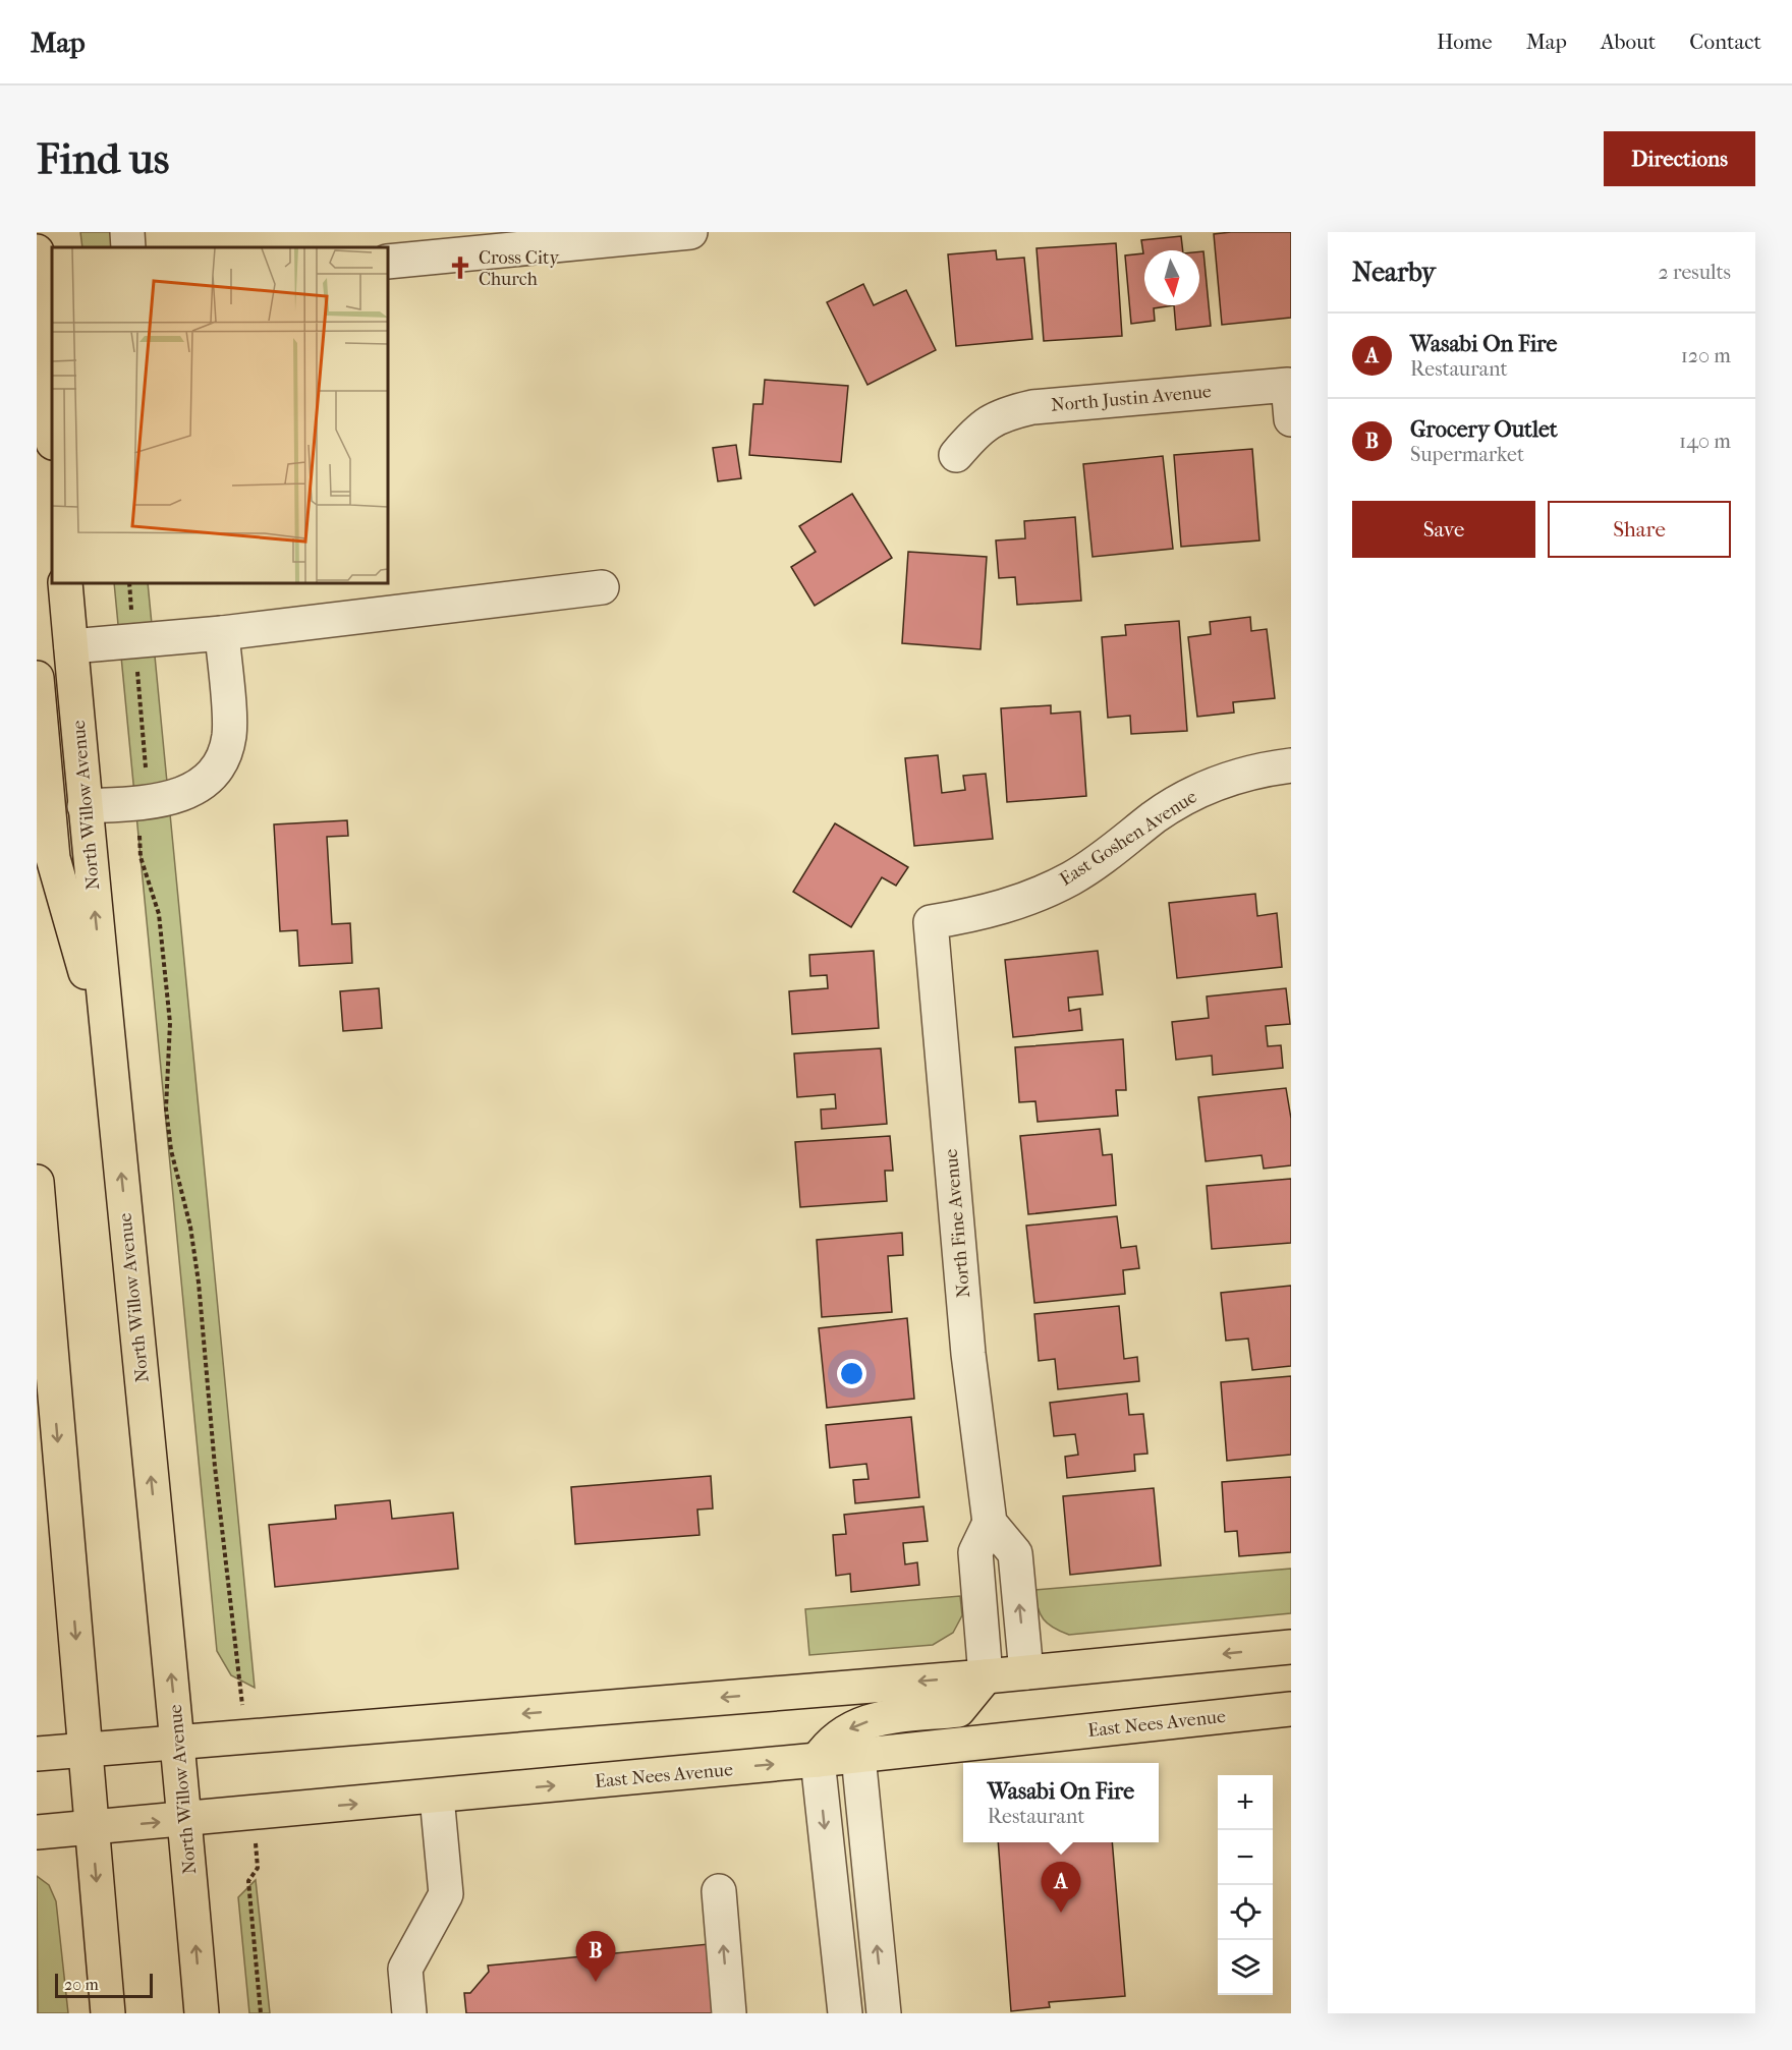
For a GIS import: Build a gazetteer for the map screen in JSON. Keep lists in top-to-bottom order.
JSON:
{
  "streets": {
    "main road": ["North Willow Avenue", "East Nees Avenue"],
    "street": ["North Justin Avenue", "East Goshen Avenue", "North Fine Avenue"]
  },
  "crossings": [
    ["North Willow Avenue", "East Nees Avenue"],
    ["East Goshen Avenue", "North Fine Avenue"]
  ],
  "places": {
    "church": ["Cross City Church"]
  },
  "scale_bar": "20 m",
  "north": "bottom",
  "page": {
    "header": "Map",
    "nav": [
      "Home",
      "Map",
      "About",
      "Contact"
    ],
    "buttons": [
      "Directions",
      ["Save", "Share"]
    ],
    "title": "Find us",
    "heading": ["Nearby", "2 results"],
    "list": [
      {
        "mark": "A",
        "name": "Wasabi On Fire",
        "note": "Restaurant",
        "value": "120 m"
      },
      {
        "mark": "B",
        "name": "Grocery Outlet",
        "note": "Supermarket",
        "value": "140 m"
      }
    ],
    "popup": ["Wasabi On Fire", "Restaurant"],
    "map_buttons": ["+", "−"],
    "pins": ["A", "B"],
    "scale": "20 m"
  }
}
